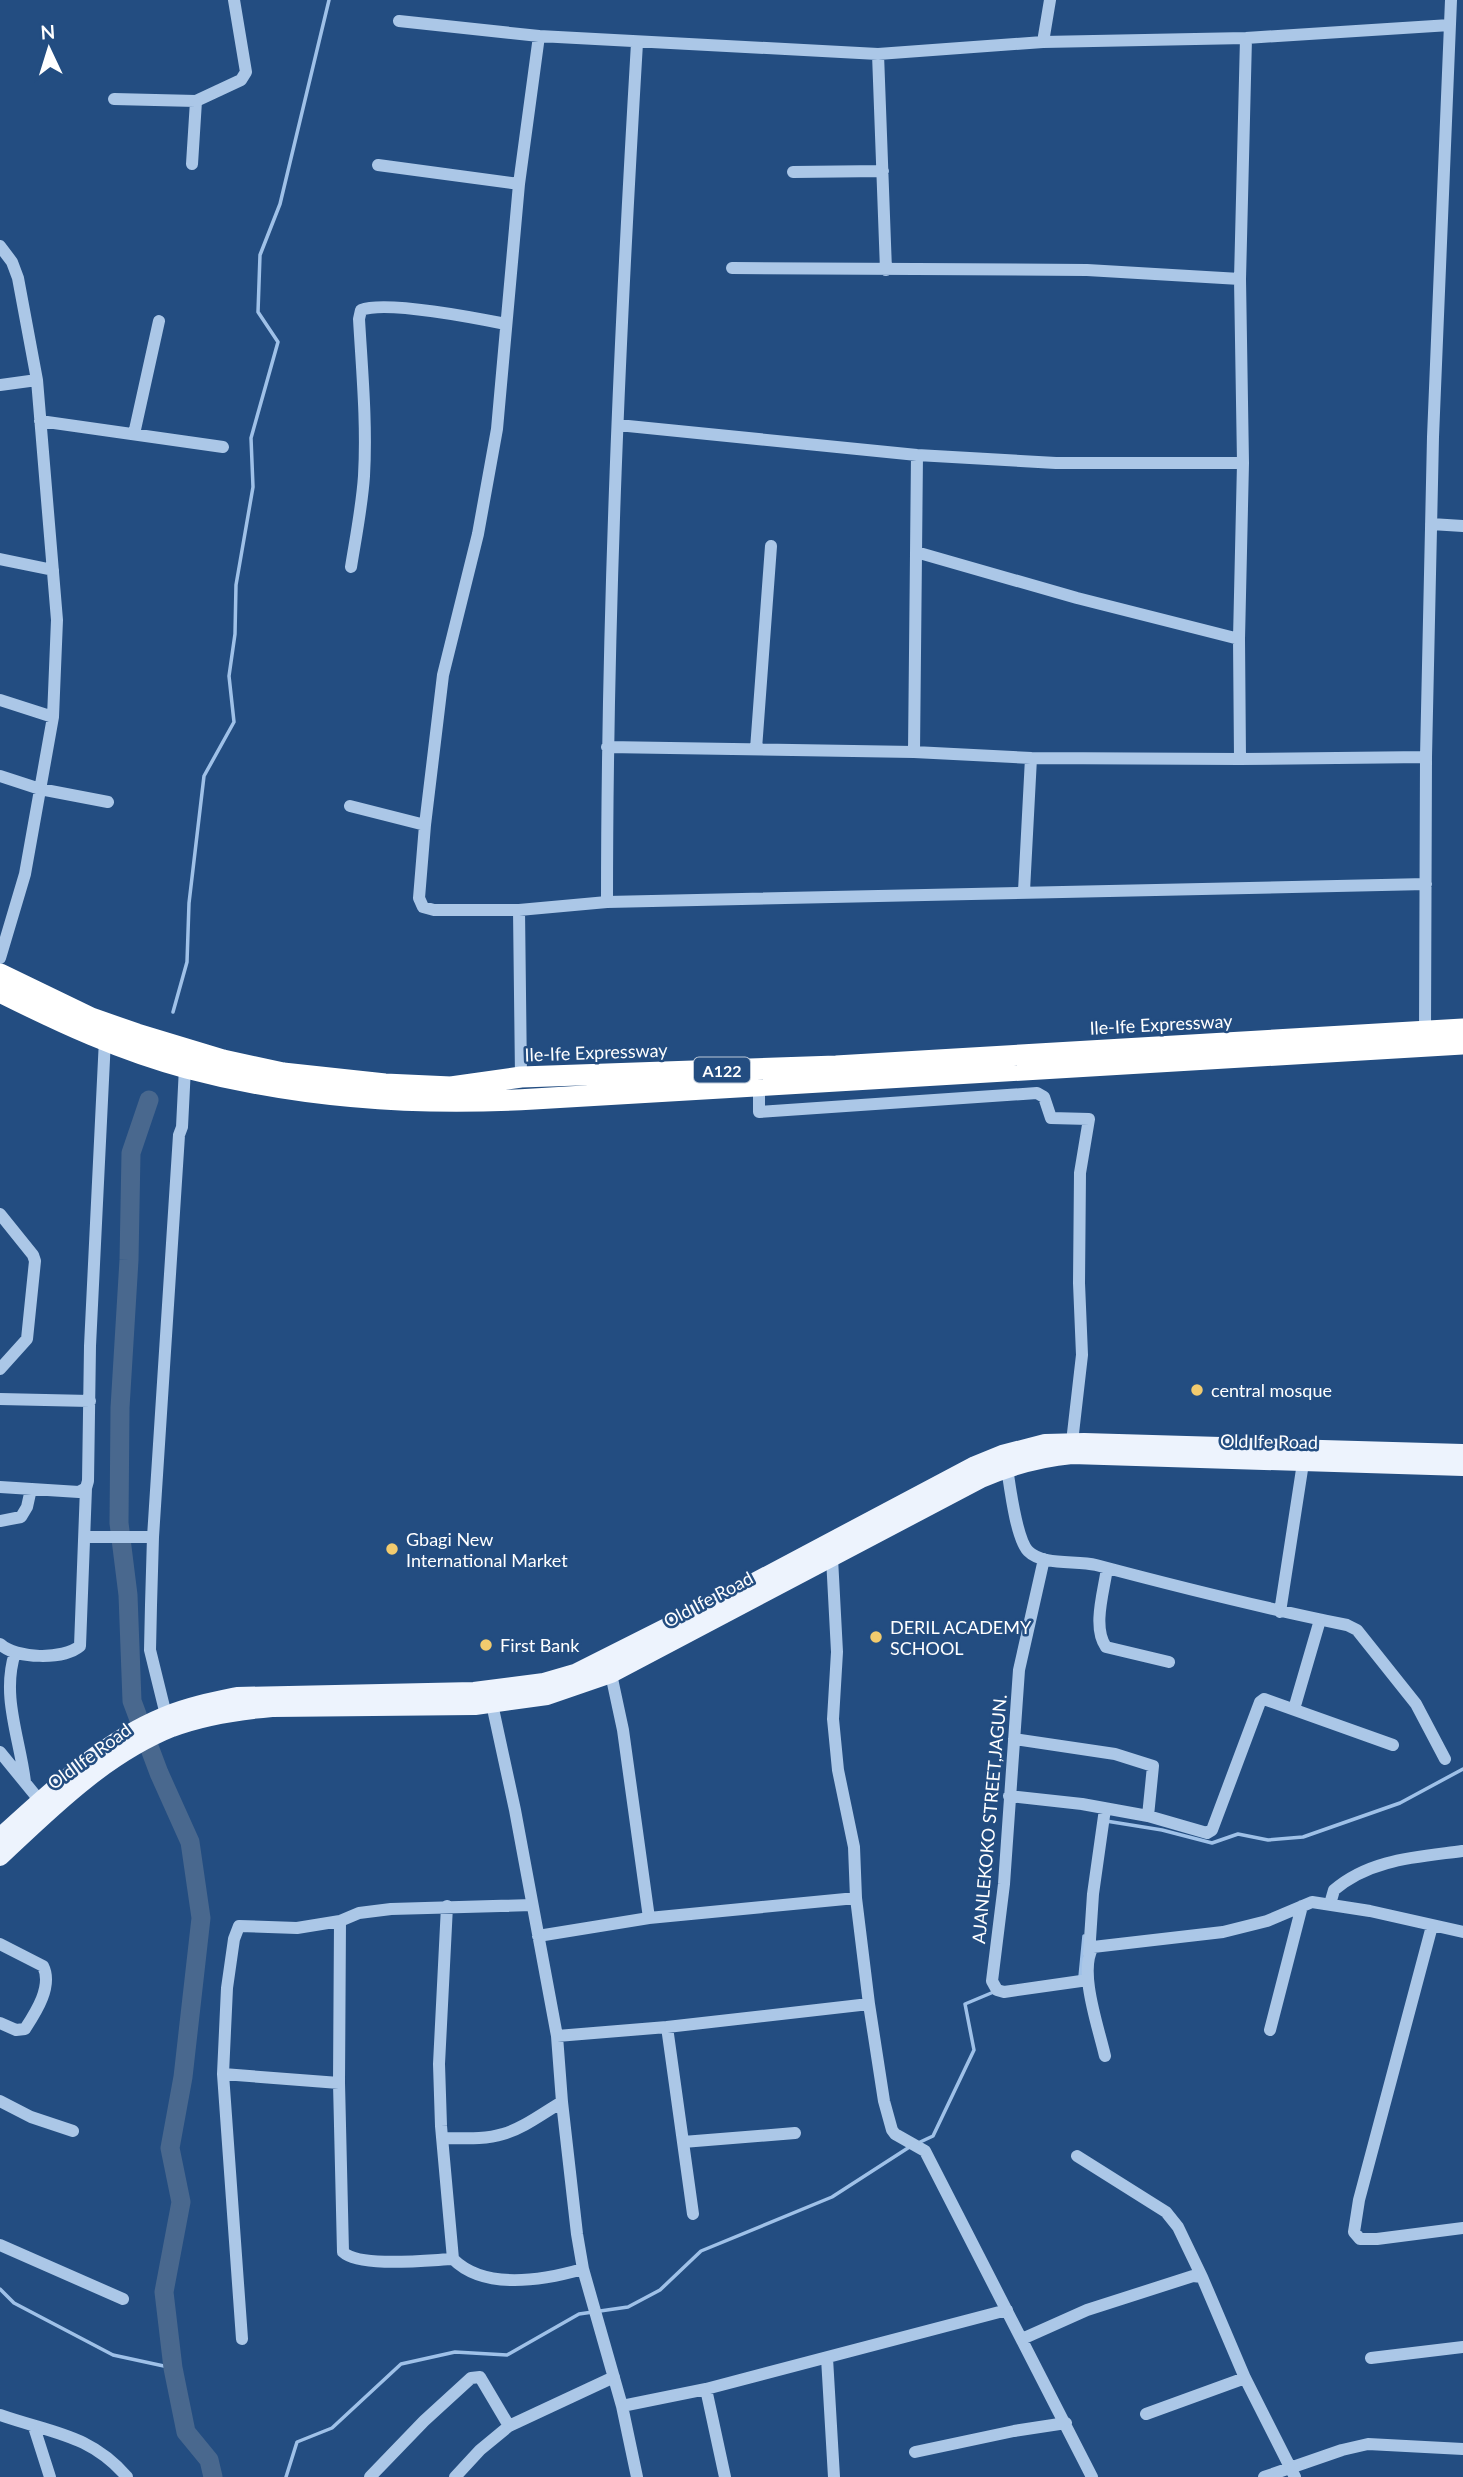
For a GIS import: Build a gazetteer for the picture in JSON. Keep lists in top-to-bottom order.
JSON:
{
  "streets": {
    "highway": ["Ile-Ife Expressway", "A122"],
    "main road": ["Old Ife Road"],
    "street": ["AJANLEKOKO STREET,JAGUN."]
  },
  "places": [
    "central mosque",
    "Gbagi New International Market",
    "DERIL ACADEMY SCHOOL",
    "First Bank"
  ],
  "north": "top"
}
